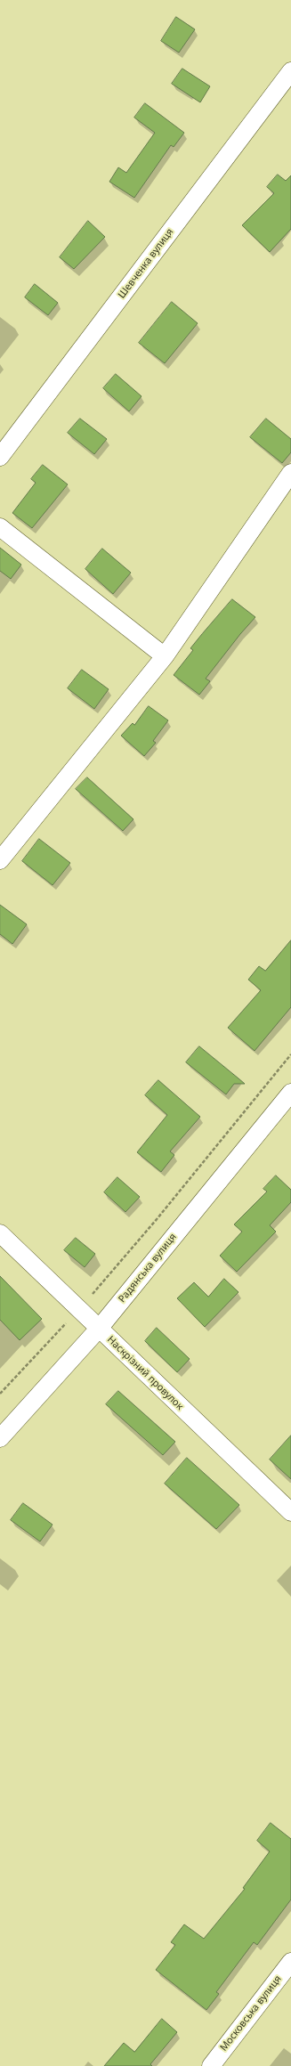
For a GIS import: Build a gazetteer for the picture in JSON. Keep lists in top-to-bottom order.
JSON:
{
  "streets": {
    "street": [
      "Шевченка вулиця",
      "Радянська вулиця",
      "Наскрізний провулок",
      "Московська вулиця"
    ]
  },
  "crossings": [
    ["Радянська вулиця", "Наскрізний провулок"]
  ]
}
